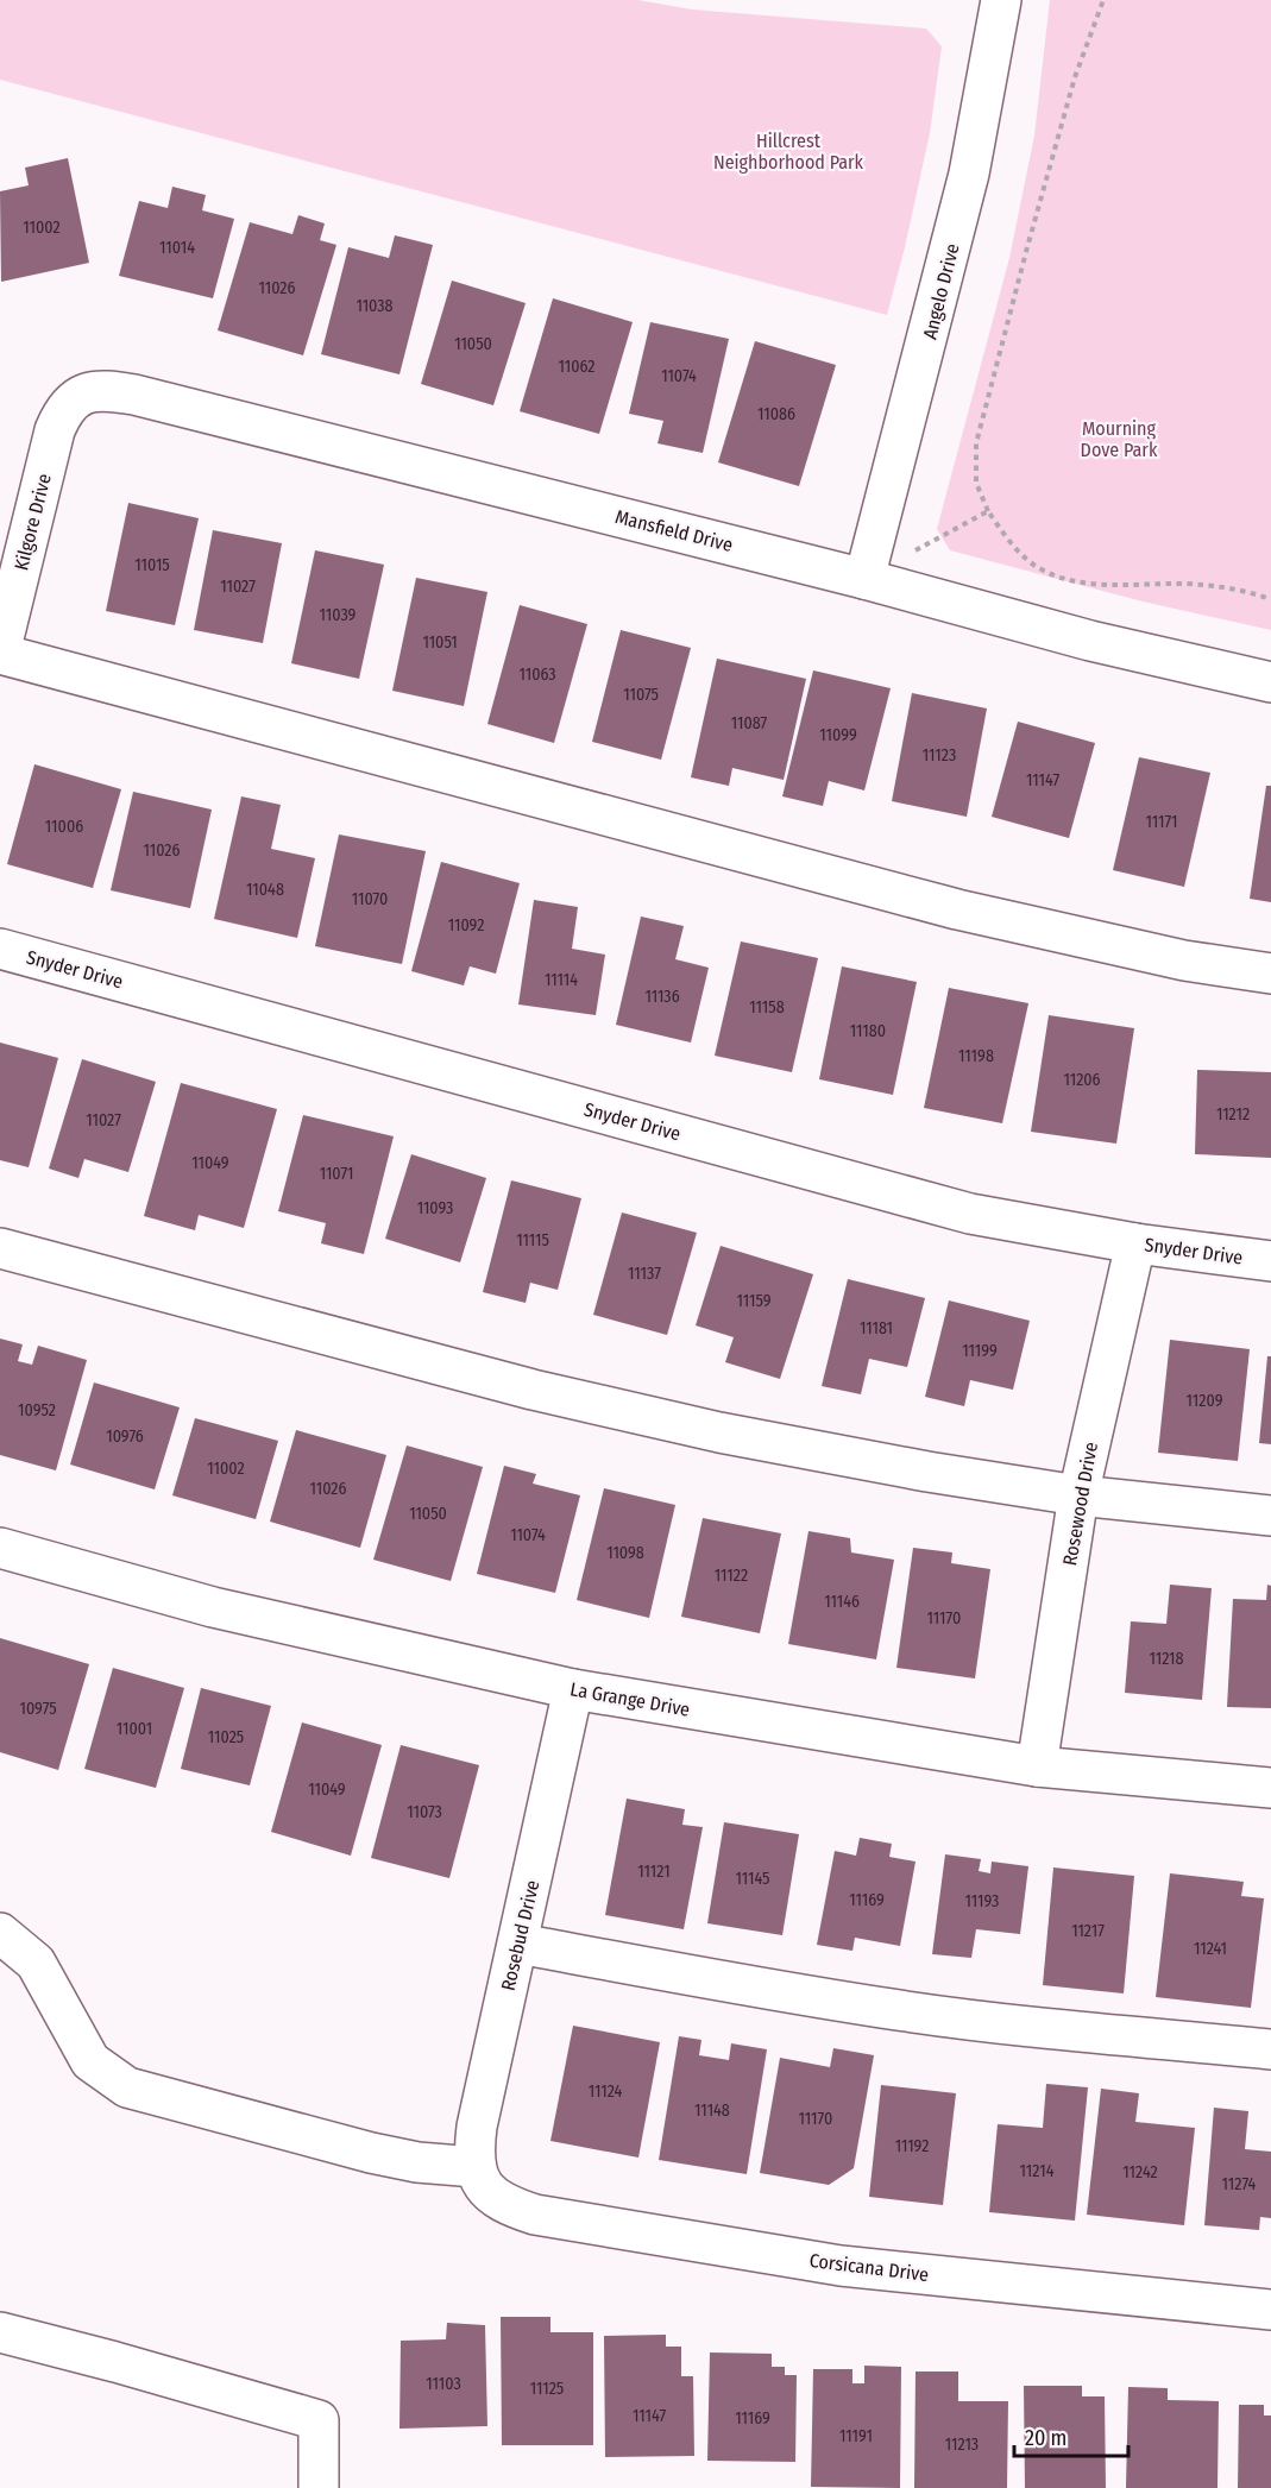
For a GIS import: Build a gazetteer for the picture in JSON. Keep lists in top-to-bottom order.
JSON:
{
  "streets": {
    "street": [
      "Angelo Drive",
      "Kilgore Drive",
      "Mansfield Drive",
      "Snyder Drive",
      "Rosewood Drive",
      "La Grange Drive",
      "Rosebud Drive",
      "Corsicana Drive"
    ]
  },
  "crossings": [
    ["Angelo Drive", "Mansfield Drive"],
    ["Kilgore Drive", "Mansfield Drive"],
    ["Snyder Drive", "Rosewood Drive"],
    ["Rosewood Drive", "La Grange Drive"],
    ["La Grange Drive", "Rosebud Drive"],
    ["Rosebud Drive", "Corsicana Drive"]
  ],
  "parks": ["Hillcrest Neighborhood Park", "Mourning Dove Park"],
  "house_numbers": [
    "11002",
    "11014",
    "11026",
    "11038",
    "11050",
    "11062",
    "11074",
    "11086",
    "11015",
    "11027",
    "11039",
    "11051",
    "11063",
    "11075",
    "11087",
    "11099",
    "11123",
    "11147",
    "11171",
    "11006",
    "11026",
    "11048",
    "11070",
    "11092",
    "11114",
    "11136",
    "11158",
    "11180",
    "11198",
    "11206",
    "11212",
    "11027",
    "11049",
    "11071",
    "11093",
    "11115",
    "11137",
    "11159",
    "11181",
    "11199",
    "11209",
    "10952",
    "10976",
    "11002",
    "11026",
    "11050",
    "11074",
    "11098",
    "11122",
    "11146",
    "11170",
    "11218",
    "10975",
    "11001",
    "11025",
    "11049",
    "11073",
    "11121",
    "11145",
    "11169",
    "11193",
    "11217",
    "11241",
    "11124",
    "11148",
    "11170",
    "11192",
    "11214",
    "11242",
    "11274",
    "11103",
    "11125",
    "11147",
    "11169",
    "11191",
    "11213"
  ],
  "scale_bar": "20 m"
}
